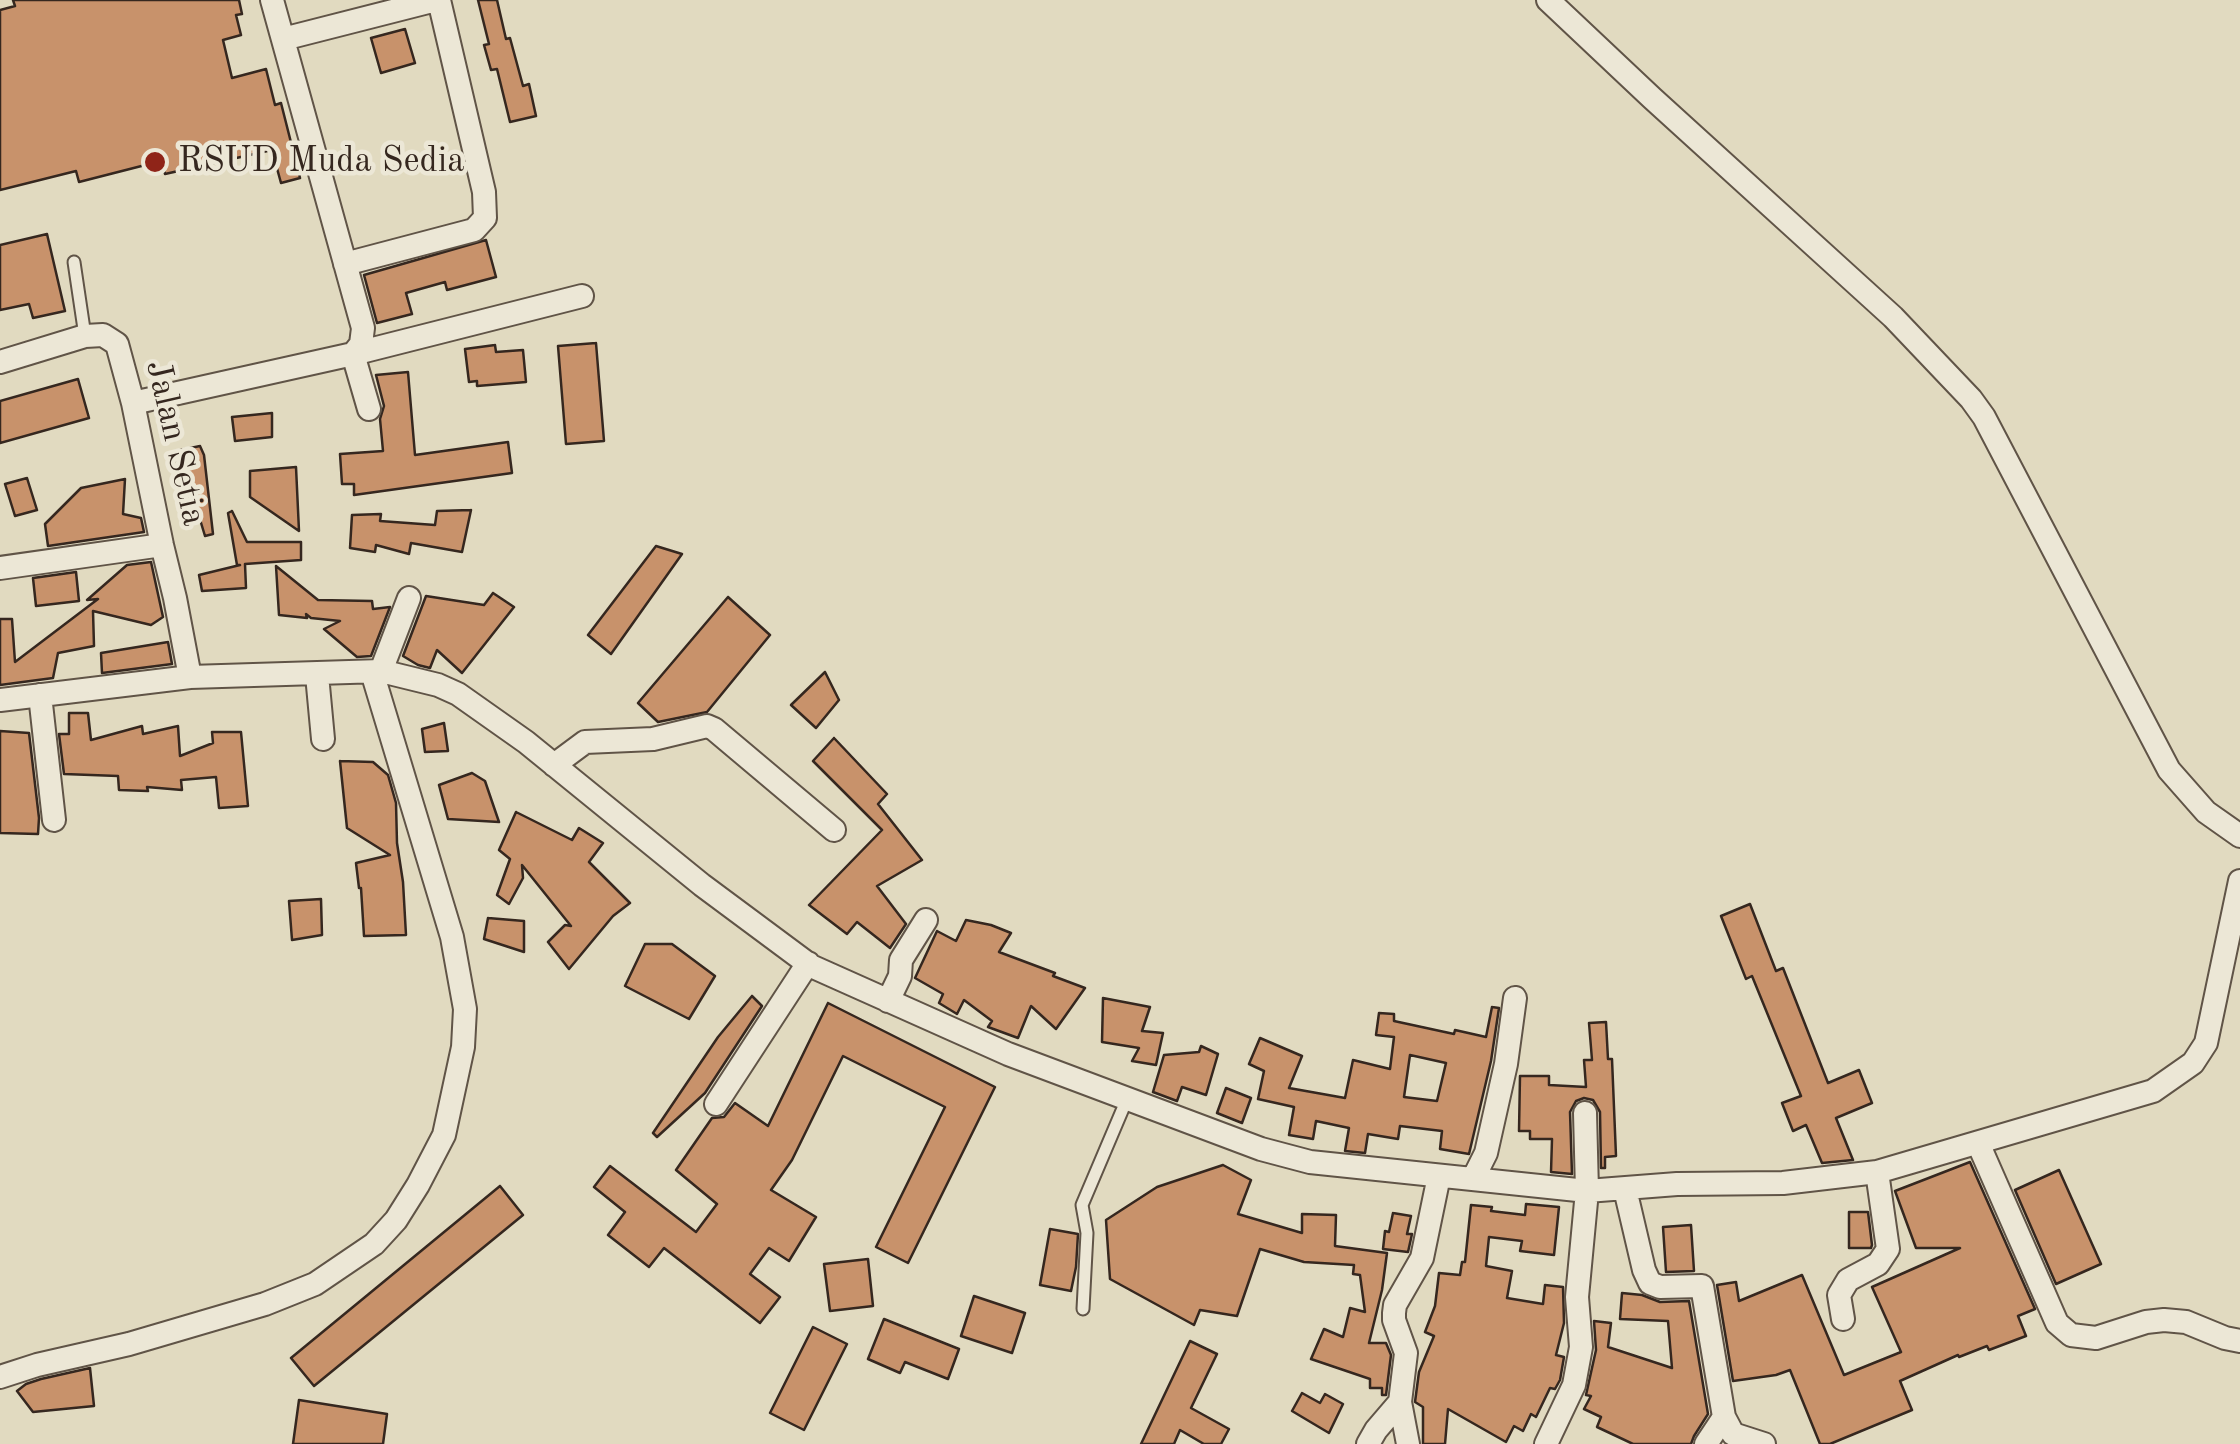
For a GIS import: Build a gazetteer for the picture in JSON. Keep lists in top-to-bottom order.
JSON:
{
  "streets": {
    "street": ["Jalan Setia"]
  },
  "places": ["RSUD Muda Sedia"]
}
